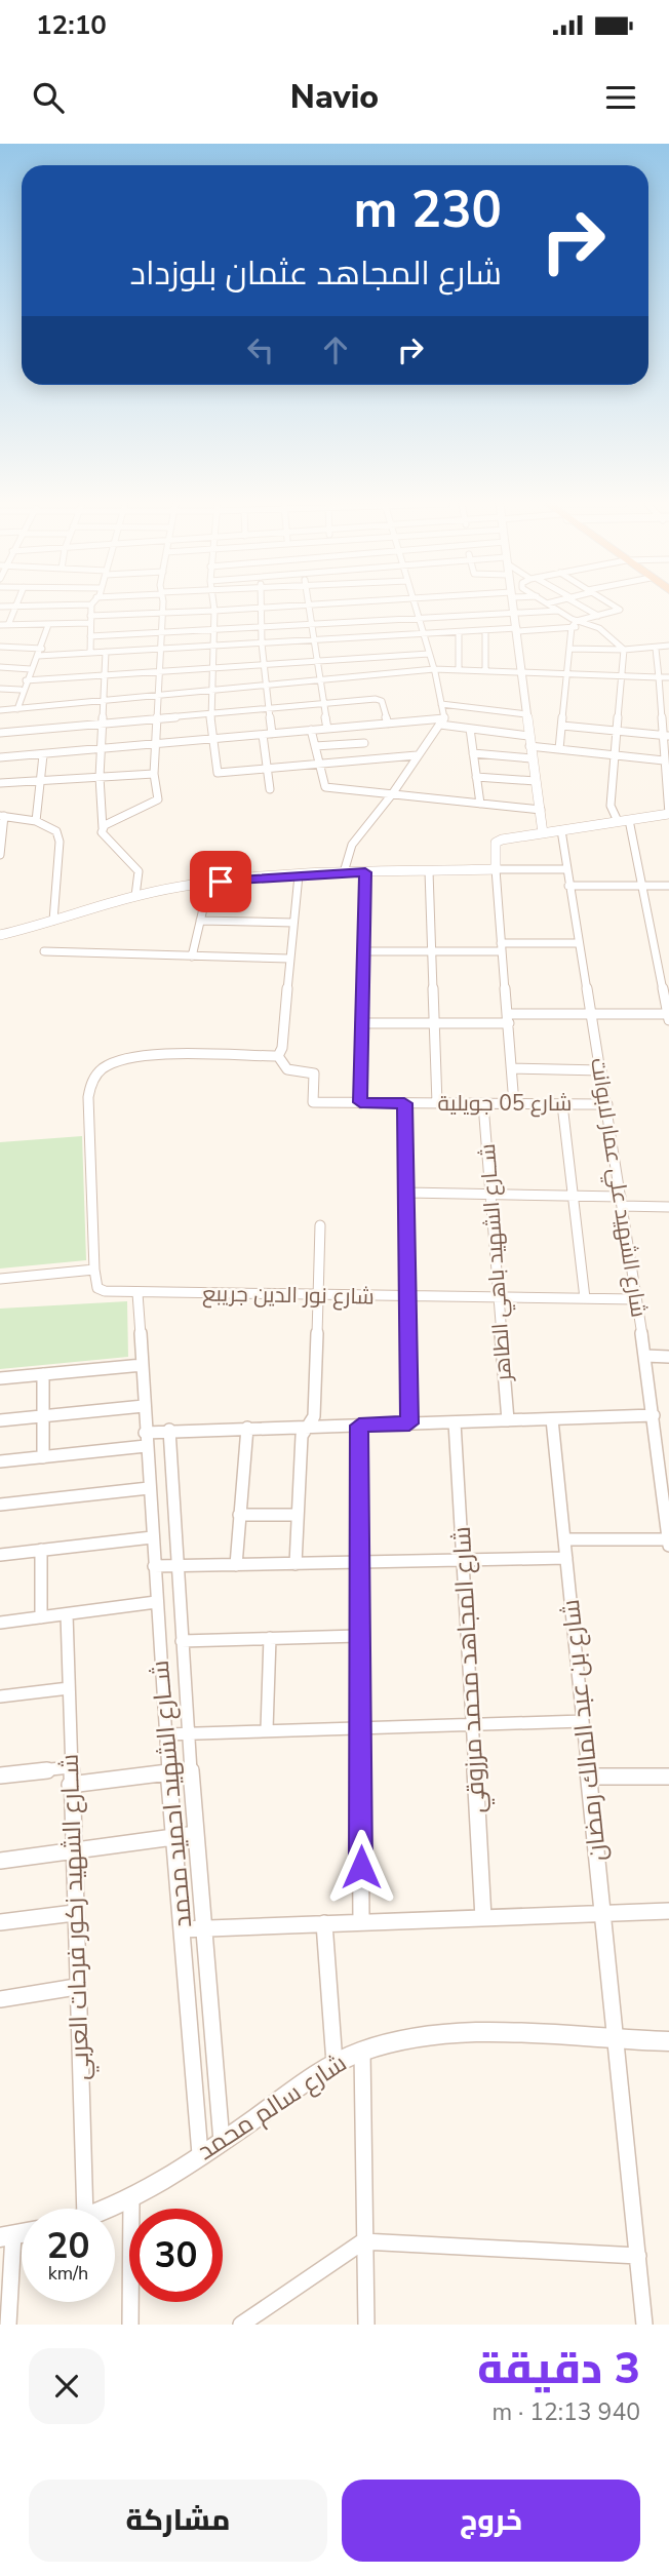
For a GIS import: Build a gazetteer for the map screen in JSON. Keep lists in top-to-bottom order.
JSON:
{
  "streets": {
    "street": [
      "شارع 05 جويلية",
      "شارع الشهيد علي عمار لابوانت",
      "شــارع الشهيد باهي الطاهر",
      "شارع نور الدين جريبع",
      "شارع المجاهد محمد مرزوقي",
      "شارع بن عبد المالك رمضان",
      "شــارع الشهيد احميد محمد",
      "شــارع الشهيد زكور فرحات العربي",
      "شارع سالم محمد"
    ]
  },
  "crossings": [
    ["شارع 05 جويلية", "شارع الشهيد علي عمار لابوانت"],
    ["شارع 05 جويلية", "شــارع الشهيد باهي الطاهر"],
    ["شارع الشهيد علي عمار لابوانت", "شارع نور الدين جريبع"],
    ["شــارع الشهيد باهي الطاهر", "شارع نور الدين جريبع"],
    ["شارع نور الدين جريبع", "شــارع الشهيد احميد محمد"],
    ["شارع بن عبد المالك رمضان", "شارع سالم محمد"],
    ["شــارع الشهيد احميد محمد", "شارع سالم محمد"]
  ],
  "page": {
    "status": "12:10",
    "header": "Navio",
    "turn": ["230 m", "شارع المجاهد عثمان بلوزداد"],
    "speed": "20 km/h",
    "limit": "30",
    "heading": ["3 دقيقة", "940 m · 12:13"],
    "buttons": ["خروج", "مشاركة"]
  }
}
